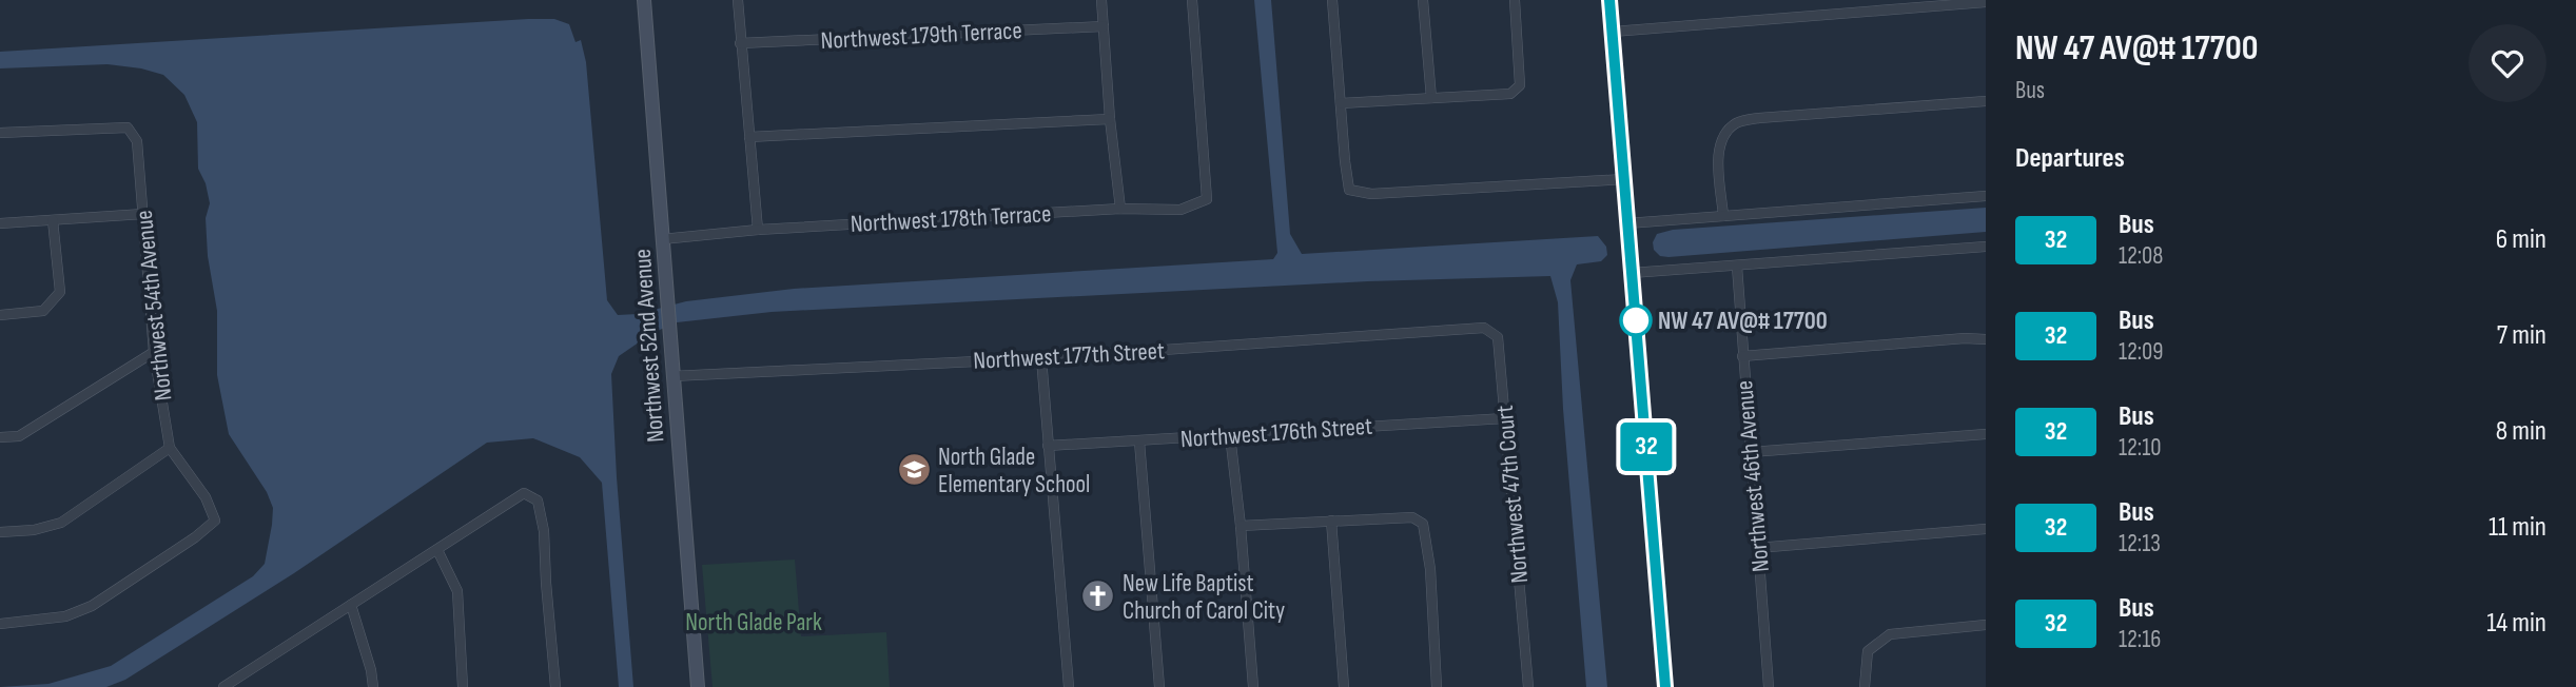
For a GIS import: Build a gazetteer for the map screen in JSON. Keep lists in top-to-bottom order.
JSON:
{
  "streets": {
    "main road": ["Northwest 52nd Avenue"],
    "street": [
      "Northwest 179th Terrace",
      "Northwest 178th Terrace",
      "Northwest 54th Avenue",
      "Northwest 177th Street",
      "Northwest 176th Street",
      "Northwest 46th Avenue",
      "Northwest 47th Court"
    ]
  },
  "crossings": [
    ["Northwest 178th Terrace", "Northwest 52nd Avenue"],
    ["Northwest 52nd Avenue", "Northwest 177th Street"],
    ["Northwest 177th Street", "Northwest 47th Court"],
    ["Northwest 176th Street", "Northwest 47th Court"]
  ],
  "parks": ["North Glade Park"],
  "places": {
    "other": ["NW 47 AV@# 17700"],
    "school or university": ["North Glade Elementary School"],
    "church": ["New Life Baptist Church of Carol City"]
  },
  "lines": ["bus line 32"],
  "page": {
    "on_map": "32",
    "heading": [
      ["NW 47 AV@# 17700", "Bus"],
      "Departures"
    ],
    "list": [
      {
        "mark": "32",
        "name": "Bus",
        "note": "12:08",
        "value": "6 min"
      },
      {
        "mark": "32",
        "name": "Bus",
        "note": "12:09",
        "value": "7 min"
      },
      {
        "mark": "32",
        "name": "Bus",
        "note": "12:10",
        "value": "8 min"
      },
      {
        "mark": "32",
        "name": "Bus",
        "note": "12:13",
        "value": "11 min"
      },
      {
        "mark": "32",
        "name": "Bus",
        "note": "12:16",
        "value": "14 min"
      }
    ]
  }
}
